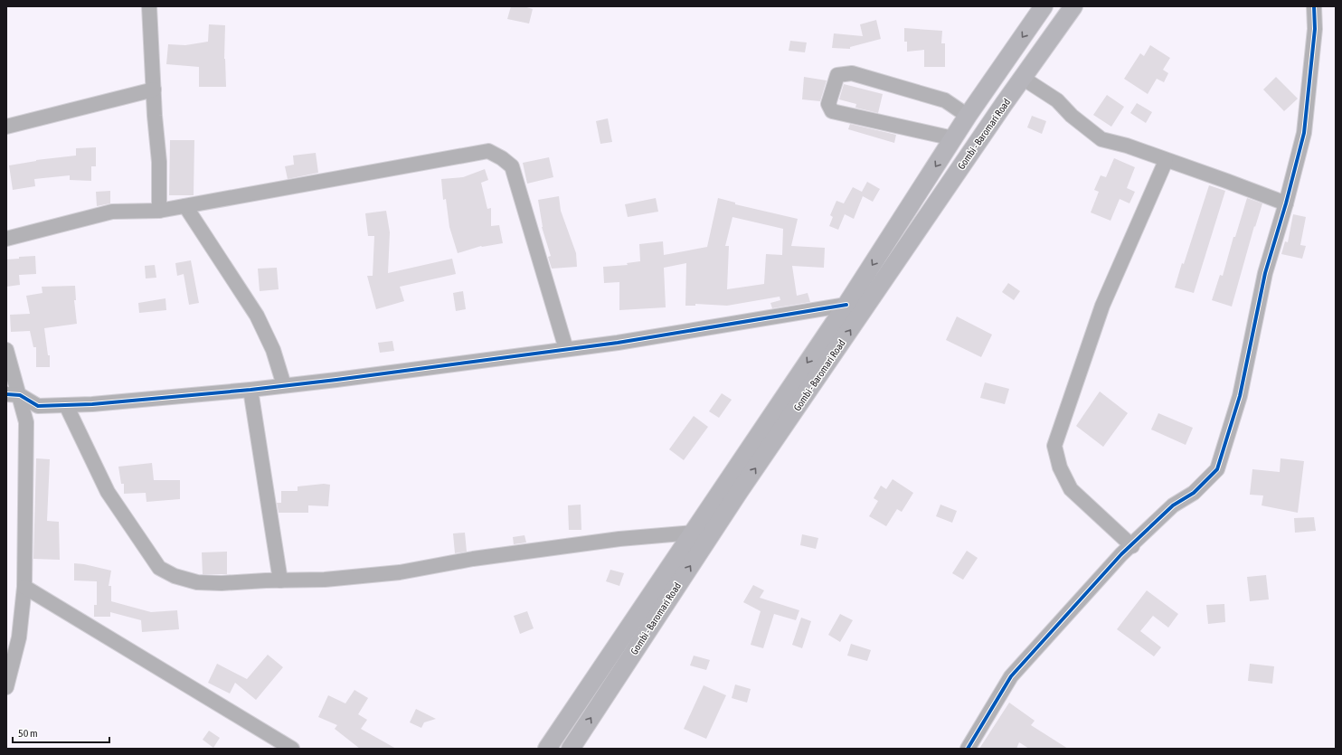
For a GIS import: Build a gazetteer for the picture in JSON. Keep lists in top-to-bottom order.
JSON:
{
  "streets": {
    "main road": ["Gombi - Baromari Road"]
  },
  "scale_bar": "50 m"
}
